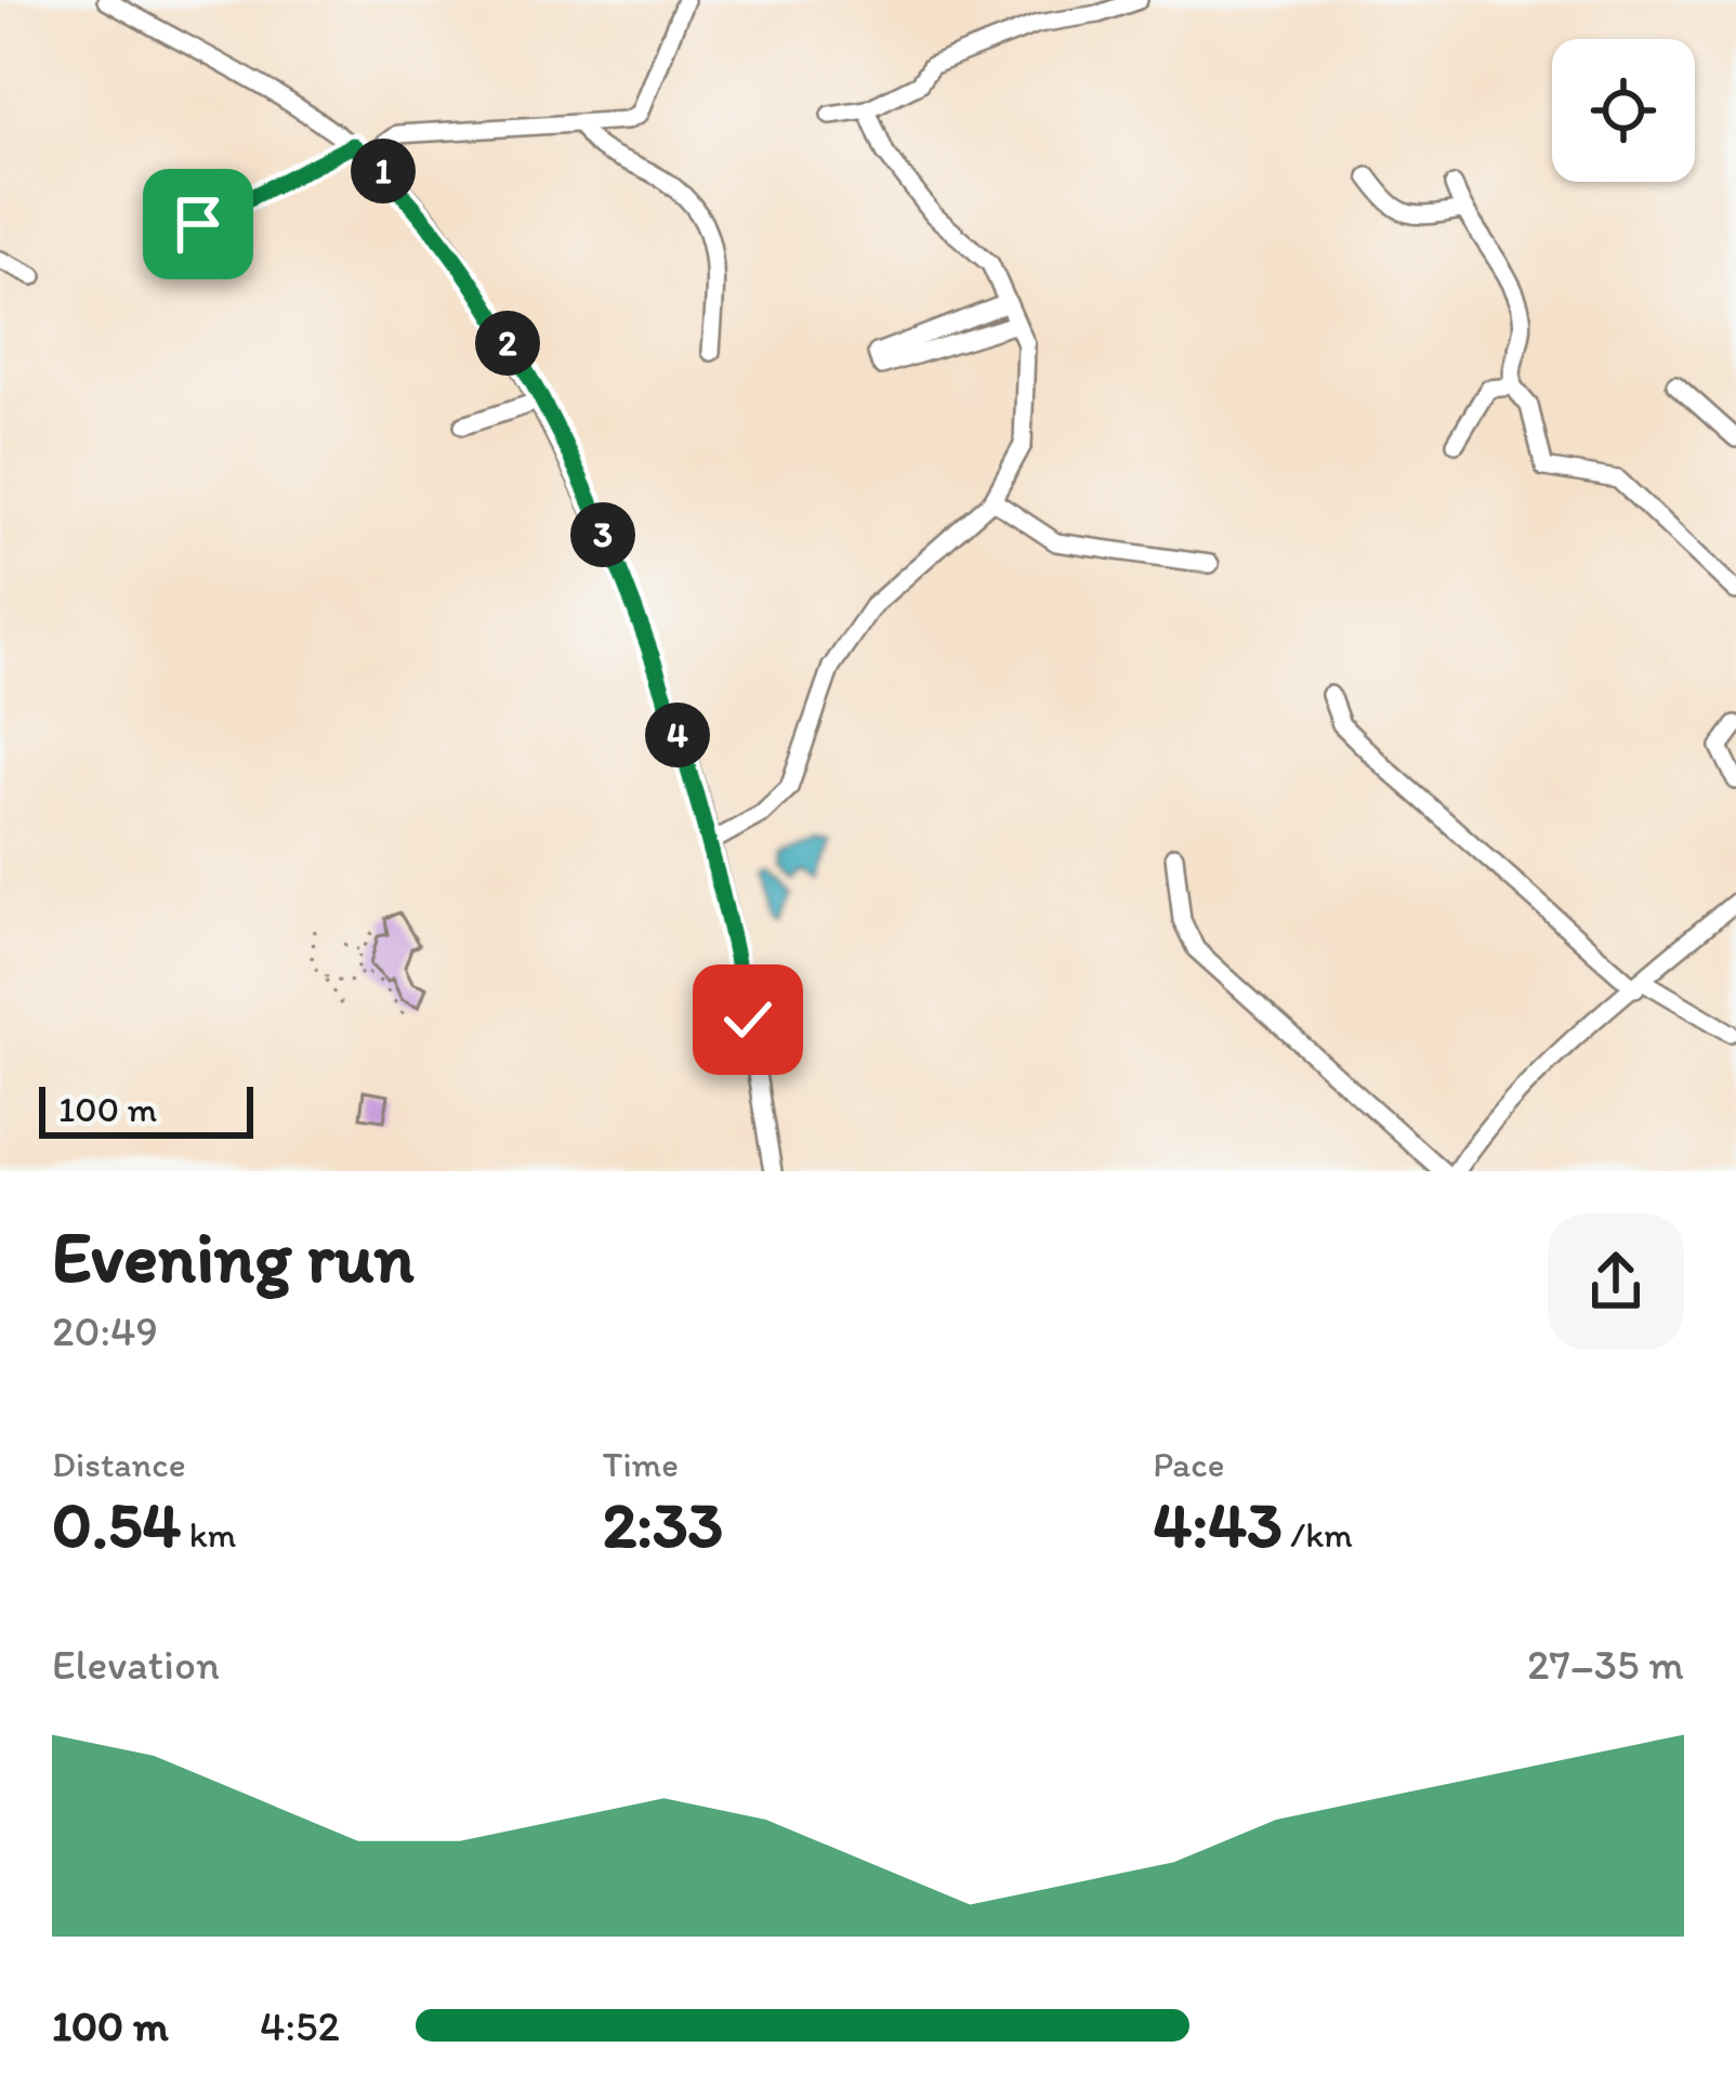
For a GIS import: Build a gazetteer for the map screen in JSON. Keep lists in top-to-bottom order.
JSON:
{
  "scale_bar": "100 m",
  "page": {
    "pins": [
      "1",
      "2",
      "3",
      "4"
    ],
    "scale": "100 m",
    "heading": ["Evening run", "20:49"],
    "stats": [
      ["Distance", "0.54 km"],
      ["Time", "2:33"],
      ["Pace", "4:43 /km"]
    ],
    "chart": ["Elevation", "27–35 m"],
    "list": [
      {
        "name": "100 m",
        "note": "4:52"
      }
    ]
  }
}
